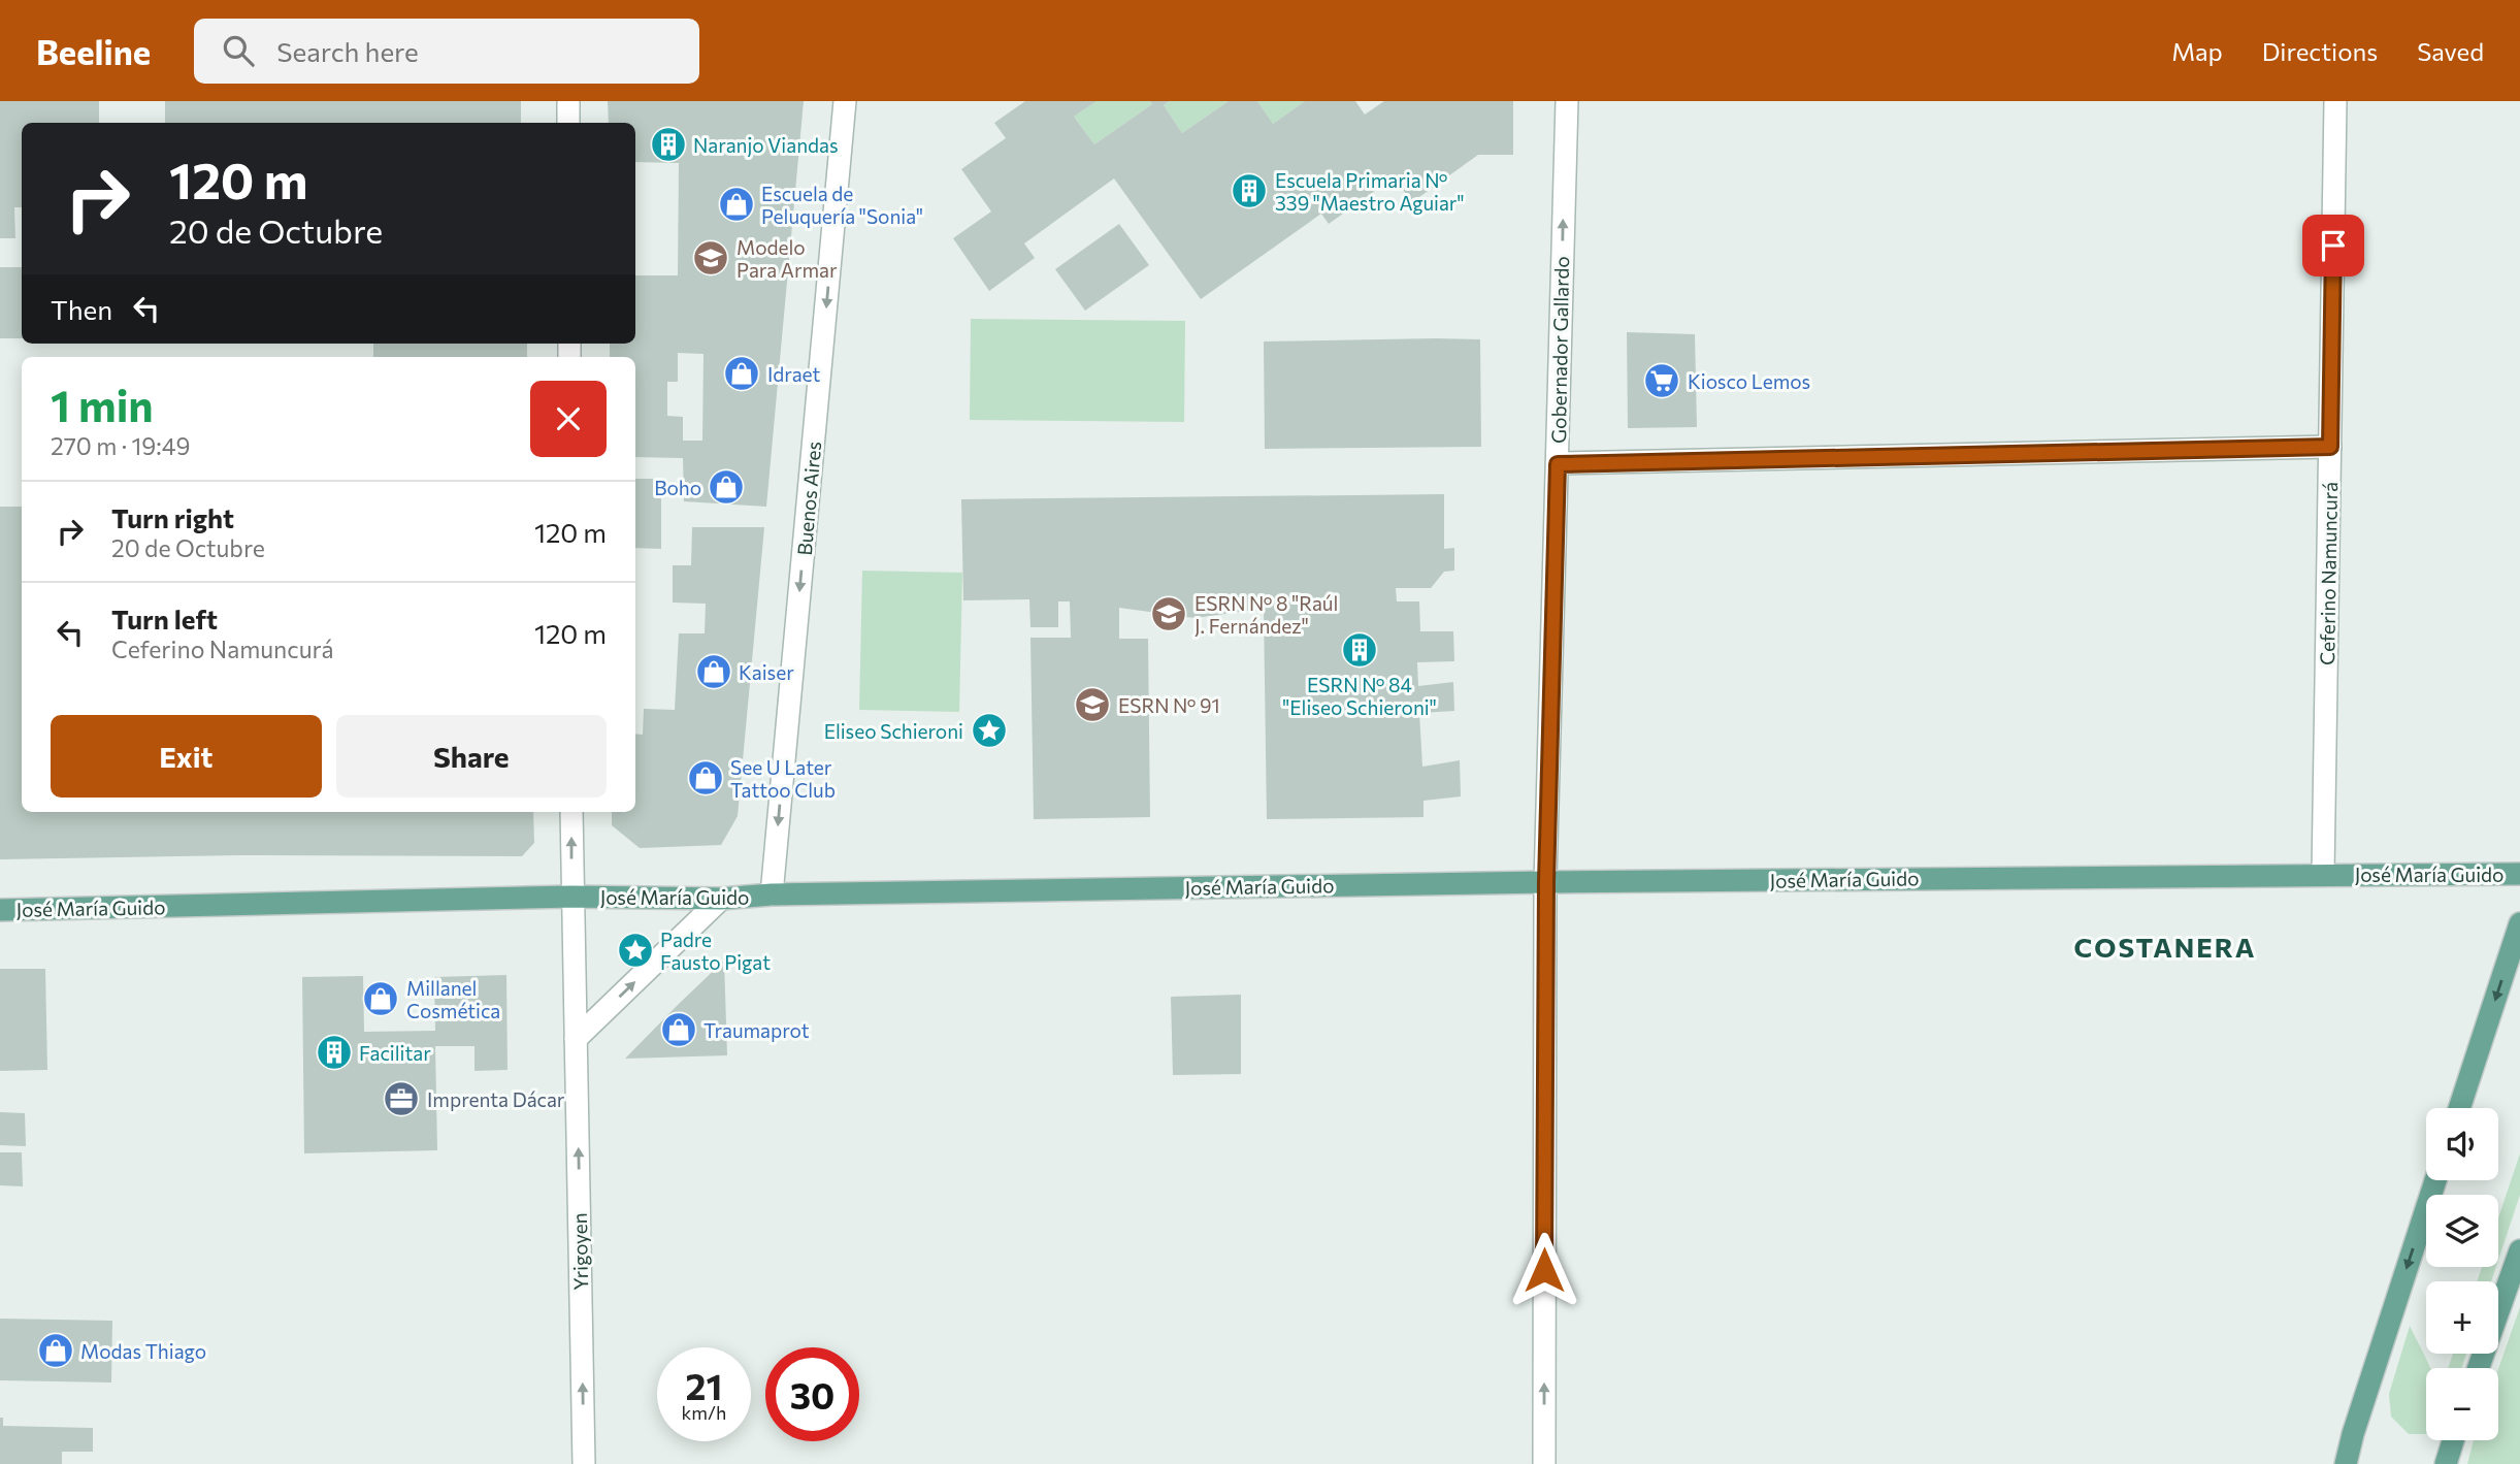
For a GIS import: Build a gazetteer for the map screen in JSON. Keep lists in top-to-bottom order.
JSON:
{
  "streets": {
    "main road": ["José María Guido"],
    "street": [
      "Gobernador Gallardo",
      "Buenos Aires",
      "Ceferino Namuncurá",
      "Yrigoyen"
    ]
  },
  "crossings": [
    ["Gobernador Gallardo", "José María Guido"],
    ["Buenos Aires", "José María Guido"],
    ["Ceferino Namuncurá", "José María Guido"],
    ["José María Guido", "Yrigoyen"]
  ],
  "one_way": ["Gobernador Gallardo", "Buenos Aires", "Yrigoyen"],
  "districts": ["COSTANERA"],
  "places": {
    "building": [
      "Naranjo Viandas",
      "Escuela Primaria Nº 339 \"Maestro Aguiar\"",
      "ESRN Nº 84 \"Eliseo Schieroni\"",
      "Facilitar"
    ],
    "shop": [
      "Escuela de Peluquería \"Sonia\"",
      "Idraet",
      "Boho",
      "Kaiser",
      "See U Later Tattoo Club",
      "Millanel Cosmética",
      "Traumaprot",
      "Modas Thiago"
    ],
    "school or university": ["Modelo Para Armar", "ESRN Nº 8 \"Raúl J. Fernández\"", "ESRN Nº 91"],
    "supermarket": ["Kiosco Lemos"],
    "place": ["Eliseo Schieroni", "Padre Fausto Pigat"],
    "office": ["Imprenta Dácar"]
  },
  "page": {
    "header": "Beeline",
    "search": "Search here",
    "nav": ["Map", "Directions", "Saved"],
    "turn": ["120 m", "20 de Octubre"],
    "then": "Then",
    "heading": ["1 min", "270 m · 19:49"],
    "list": [
      {
        "name": "Turn right",
        "note": "20 de Octubre",
        "value": "120 m"
      },
      {
        "name": "Turn left",
        "note": "Ceferino Namuncurá",
        "value": "120 m"
      }
    ],
    "buttons": ["Exit", "Share"],
    "map_buttons": ["+", "−"],
    "speed": "21 km/h",
    "limit": "30"
  }
}
